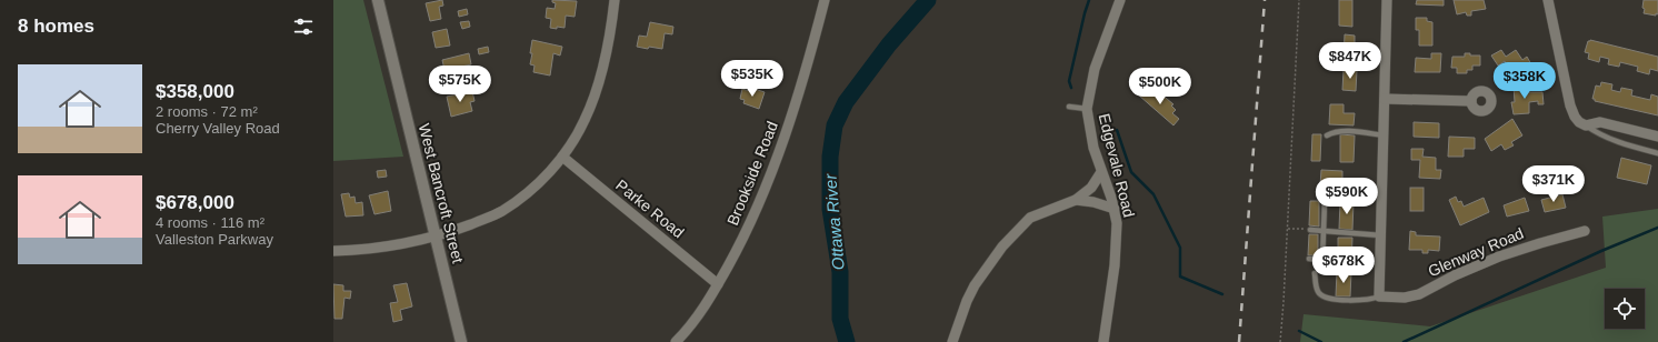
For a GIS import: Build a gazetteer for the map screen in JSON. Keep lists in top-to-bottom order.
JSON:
{
  "streets": {
    "main road": ["West Bancroft Street"],
    "street": [
      "Edgevale Road",
      "Brookside Road",
      "Parke Road",
      "Glenway Road"
    ]
  },
  "crossings": [
    ["Brookside Road", "Parke Road"]
  ],
  "water": ["Ottawa River"],
  "page": {
    "heading": "8 homes",
    "price": [
      "$847K",
      "$535K",
      "$358K",
      "$575K",
      "$500K",
      "$371K",
      "$590K",
      "$678K"
    ],
    "list": [
      {
        "name": "$358,000",
        "note": "2 rooms · 72 m² · Cherry Valley Road"
      },
      {
        "name": "$678,000",
        "note": "4 rooms · 116 m² · Valleston Parkway"
      }
    ]
  }
}
